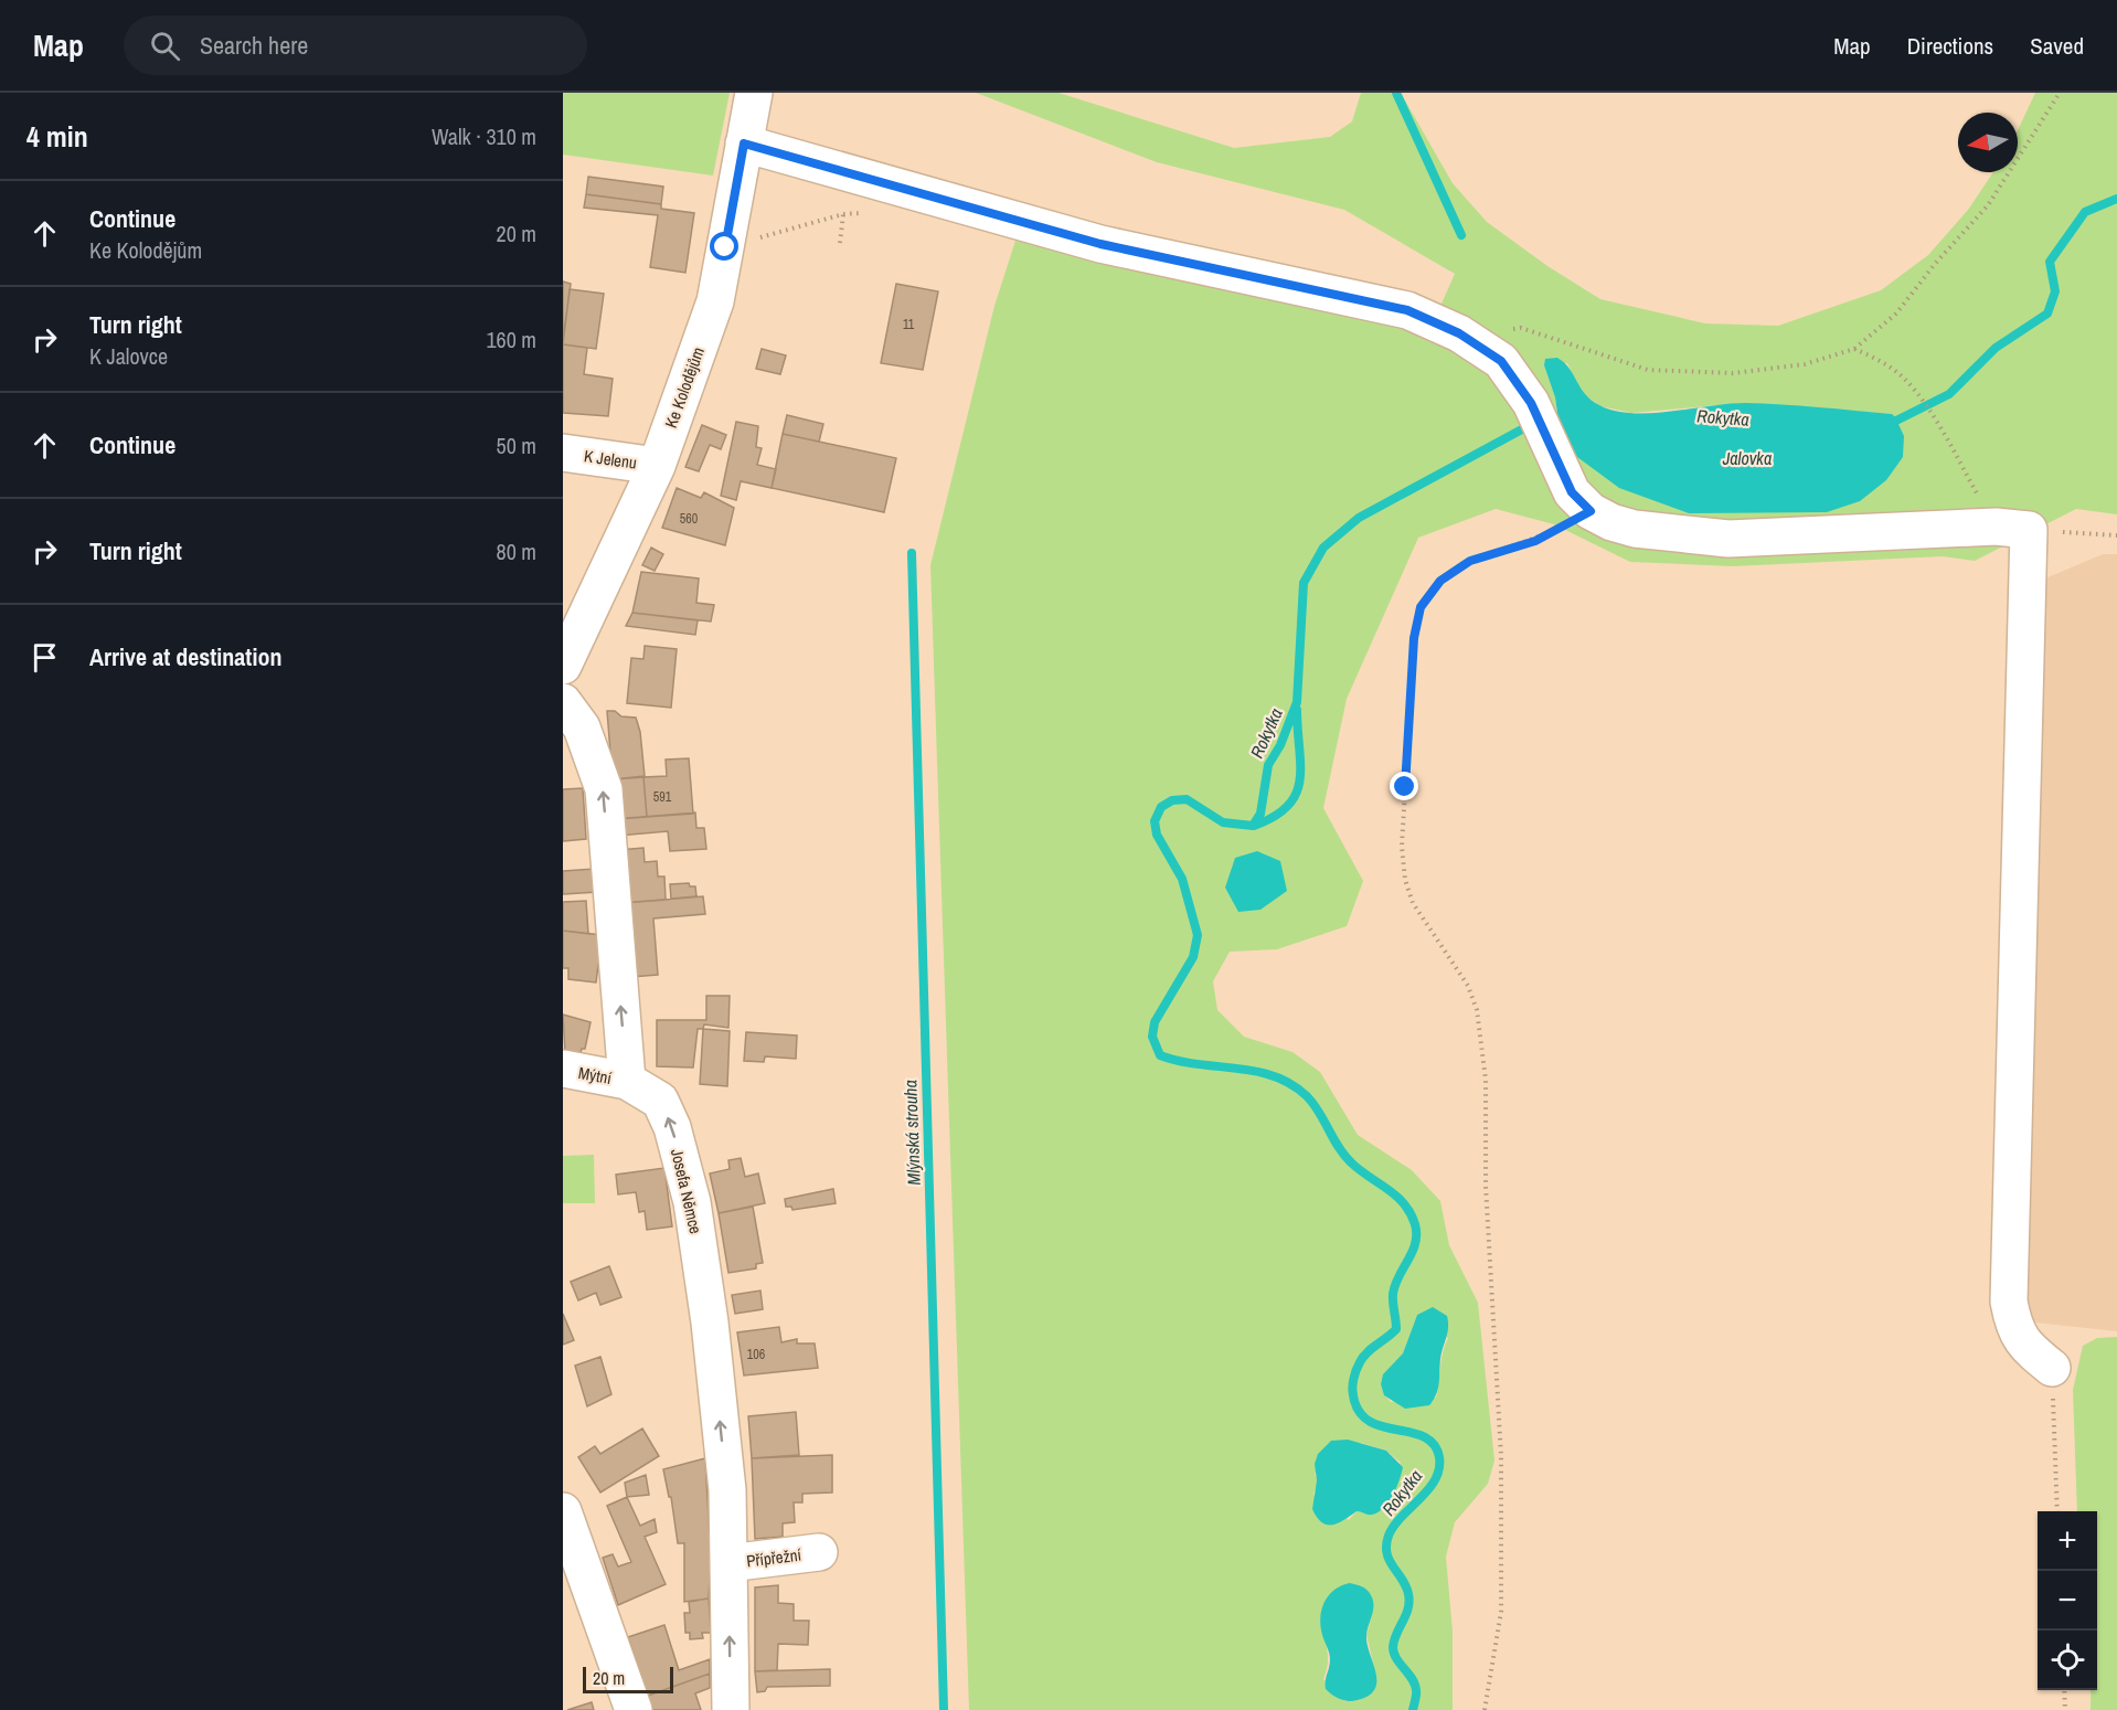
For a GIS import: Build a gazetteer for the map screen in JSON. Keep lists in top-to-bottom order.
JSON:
{
  "streets": {
    "street": [
      "Ke Kolodějům",
      "K Jelenu",
      "Mýtní",
      "Josefa Němce",
      "Přípřežní"
    ]
  },
  "crossings": [
    ["Ke Kolodějům", "K Jelenu"],
    ["Mýtní", "Josefa Němce"],
    ["Josefa Němce", "Přípřežní"]
  ],
  "water": ["Rokytka", "Jalovka", "Mlýnská strouha"],
  "house_numbers": [
    "11",
    "560",
    "591",
    "106"
  ],
  "scale_bar": "20 m",
  "north": "left",
  "page": {
    "header": "Map",
    "search": "Search here",
    "nav": ["Map", "Directions", "Saved"],
    "heading": ["4 min", "Walk · 310 m"],
    "list": [
      ["Continue", "Ke Kolodějům", "20 m"],
      ["Turn right", "K Jalovce", "160 m"],
      ["Continue", "50 m"],
      ["Turn right", "80 m"],
      "Arrive at destination"
    ],
    "map_buttons": ["+", "−"],
    "scale": "20 m"
  }
}
